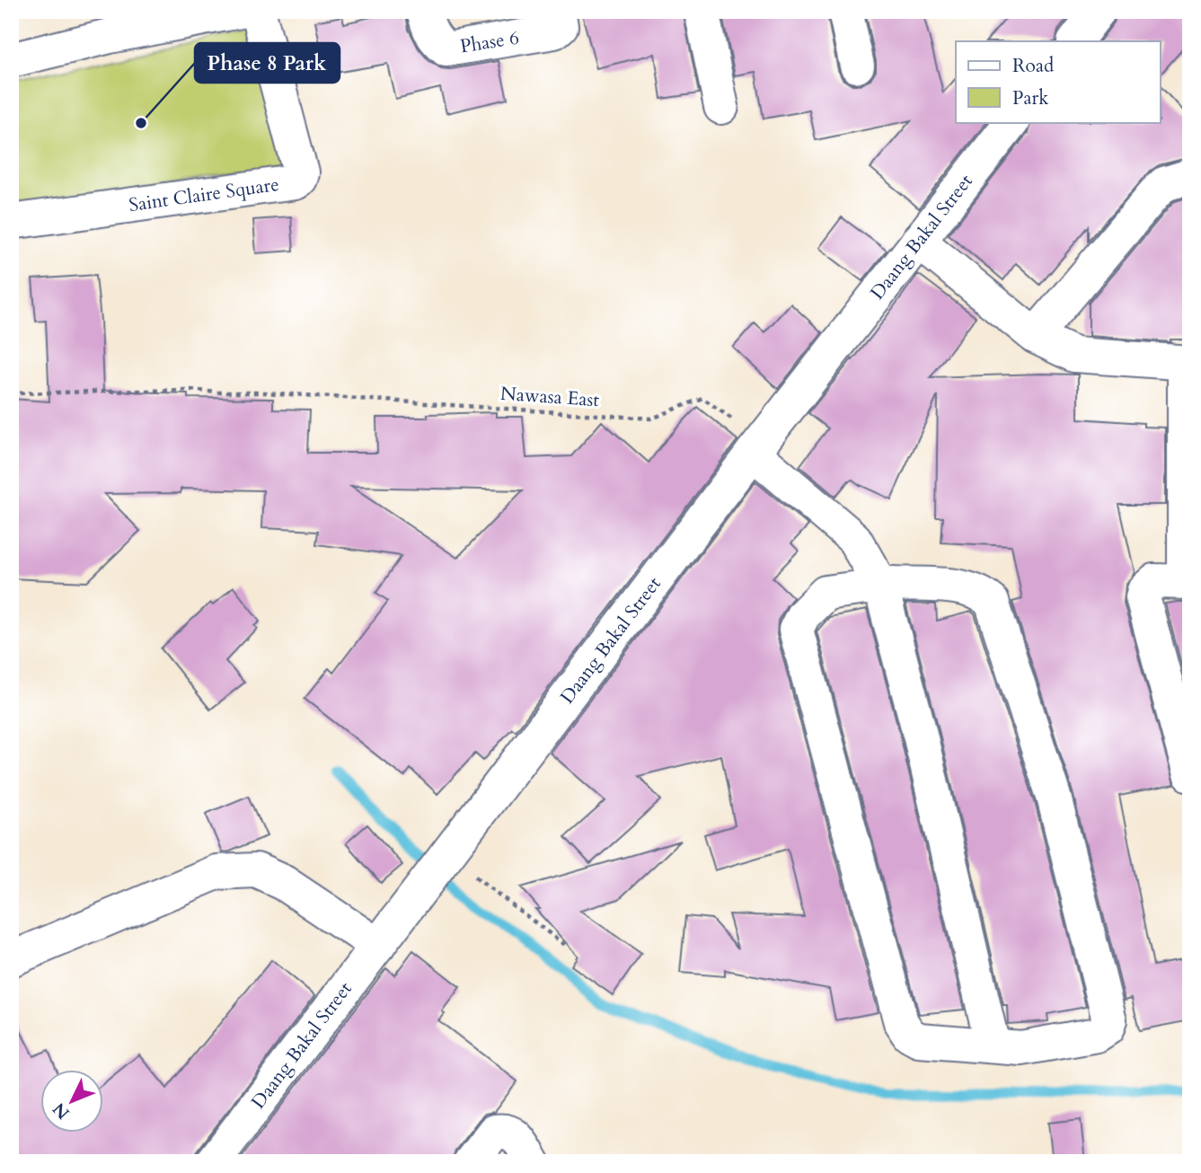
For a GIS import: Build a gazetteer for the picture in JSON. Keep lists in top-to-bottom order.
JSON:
{
  "streets": {
    "street": ["Phase 6", "Saint Claire Square", "Daang Bakal Street"],
    "path": ["Nawasa East"]
  },
  "crossings": [
    ["Daang Bakal Street", "Nawasa East"]
  ],
  "places": ["Phase 8 Park"],
  "legend": ["Road", "Park"],
  "north": "bottom left"
}
